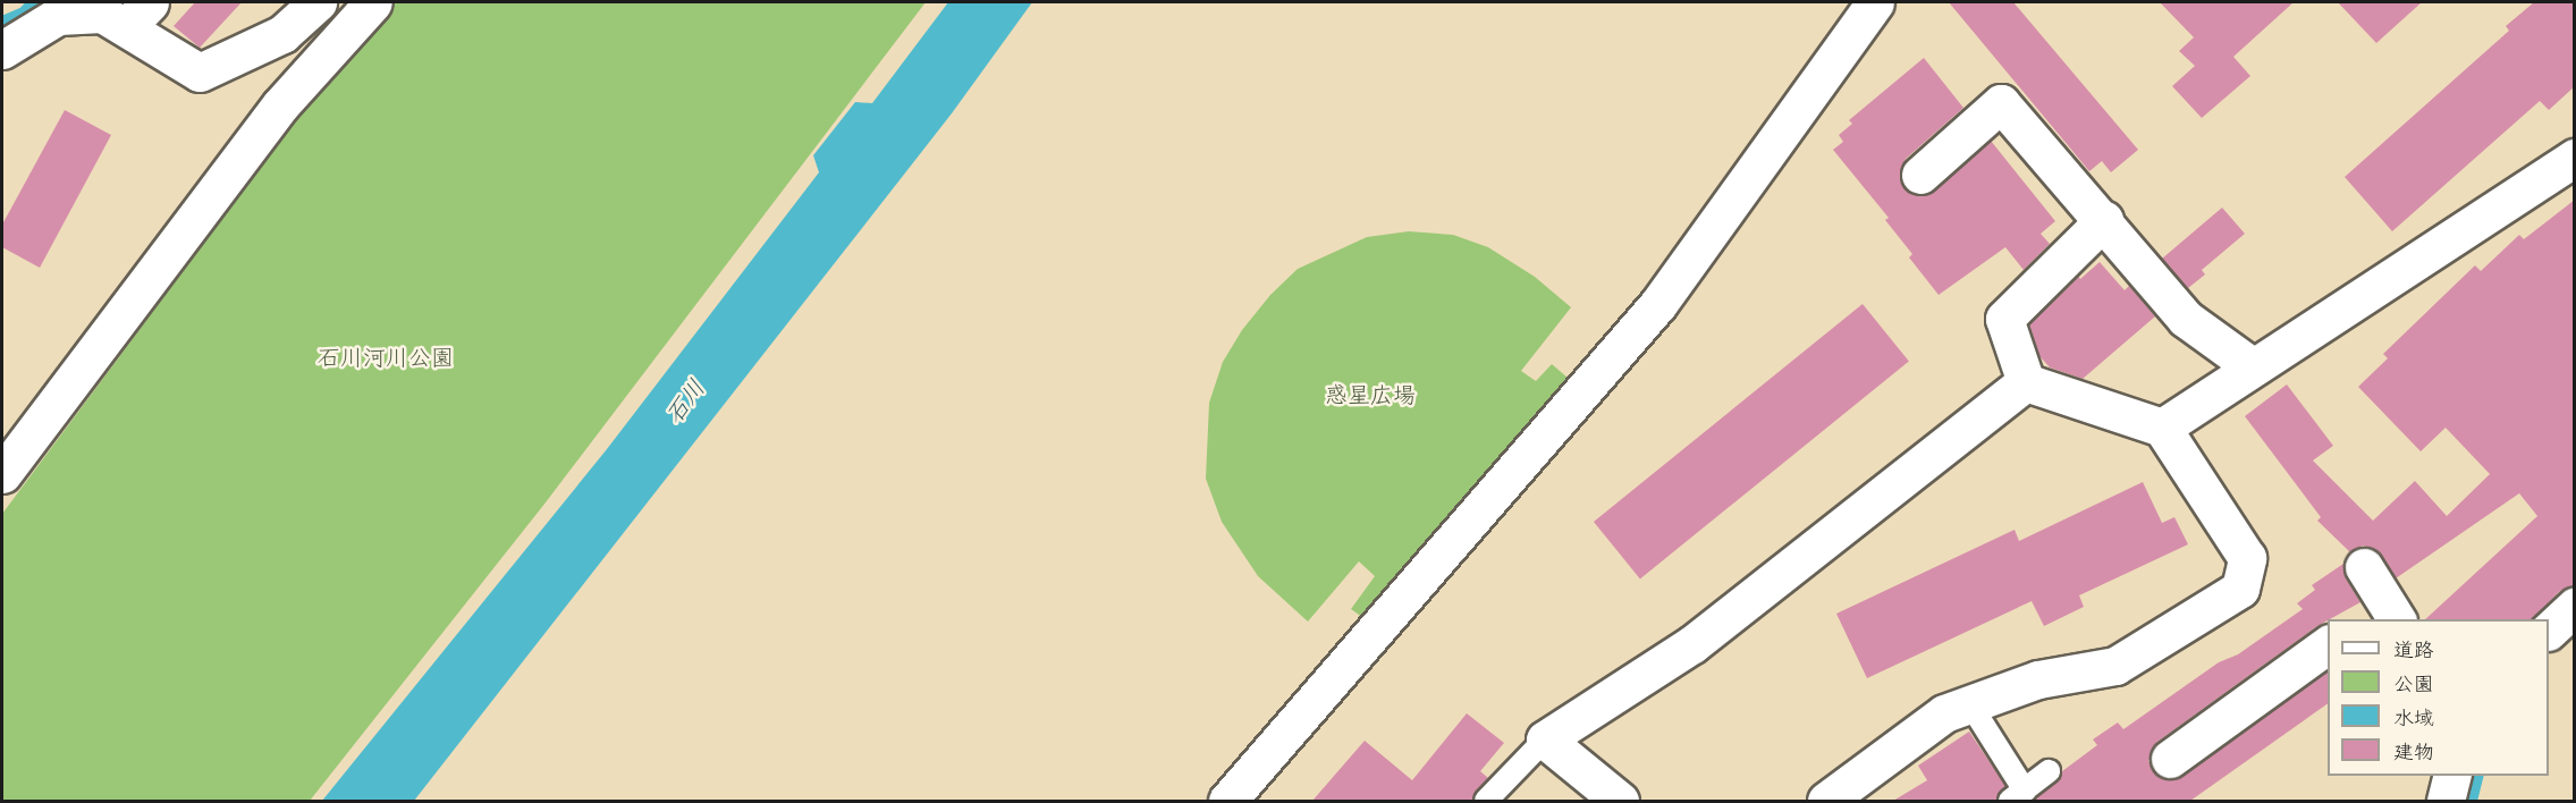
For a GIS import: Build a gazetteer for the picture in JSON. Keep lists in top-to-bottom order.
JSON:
{
  "water": ["石川"],
  "parks": ["石川河川公園", "惑星広場"],
  "legend": [
    "道路",
    "公園",
    "水域",
    "建物"
  ]
}
